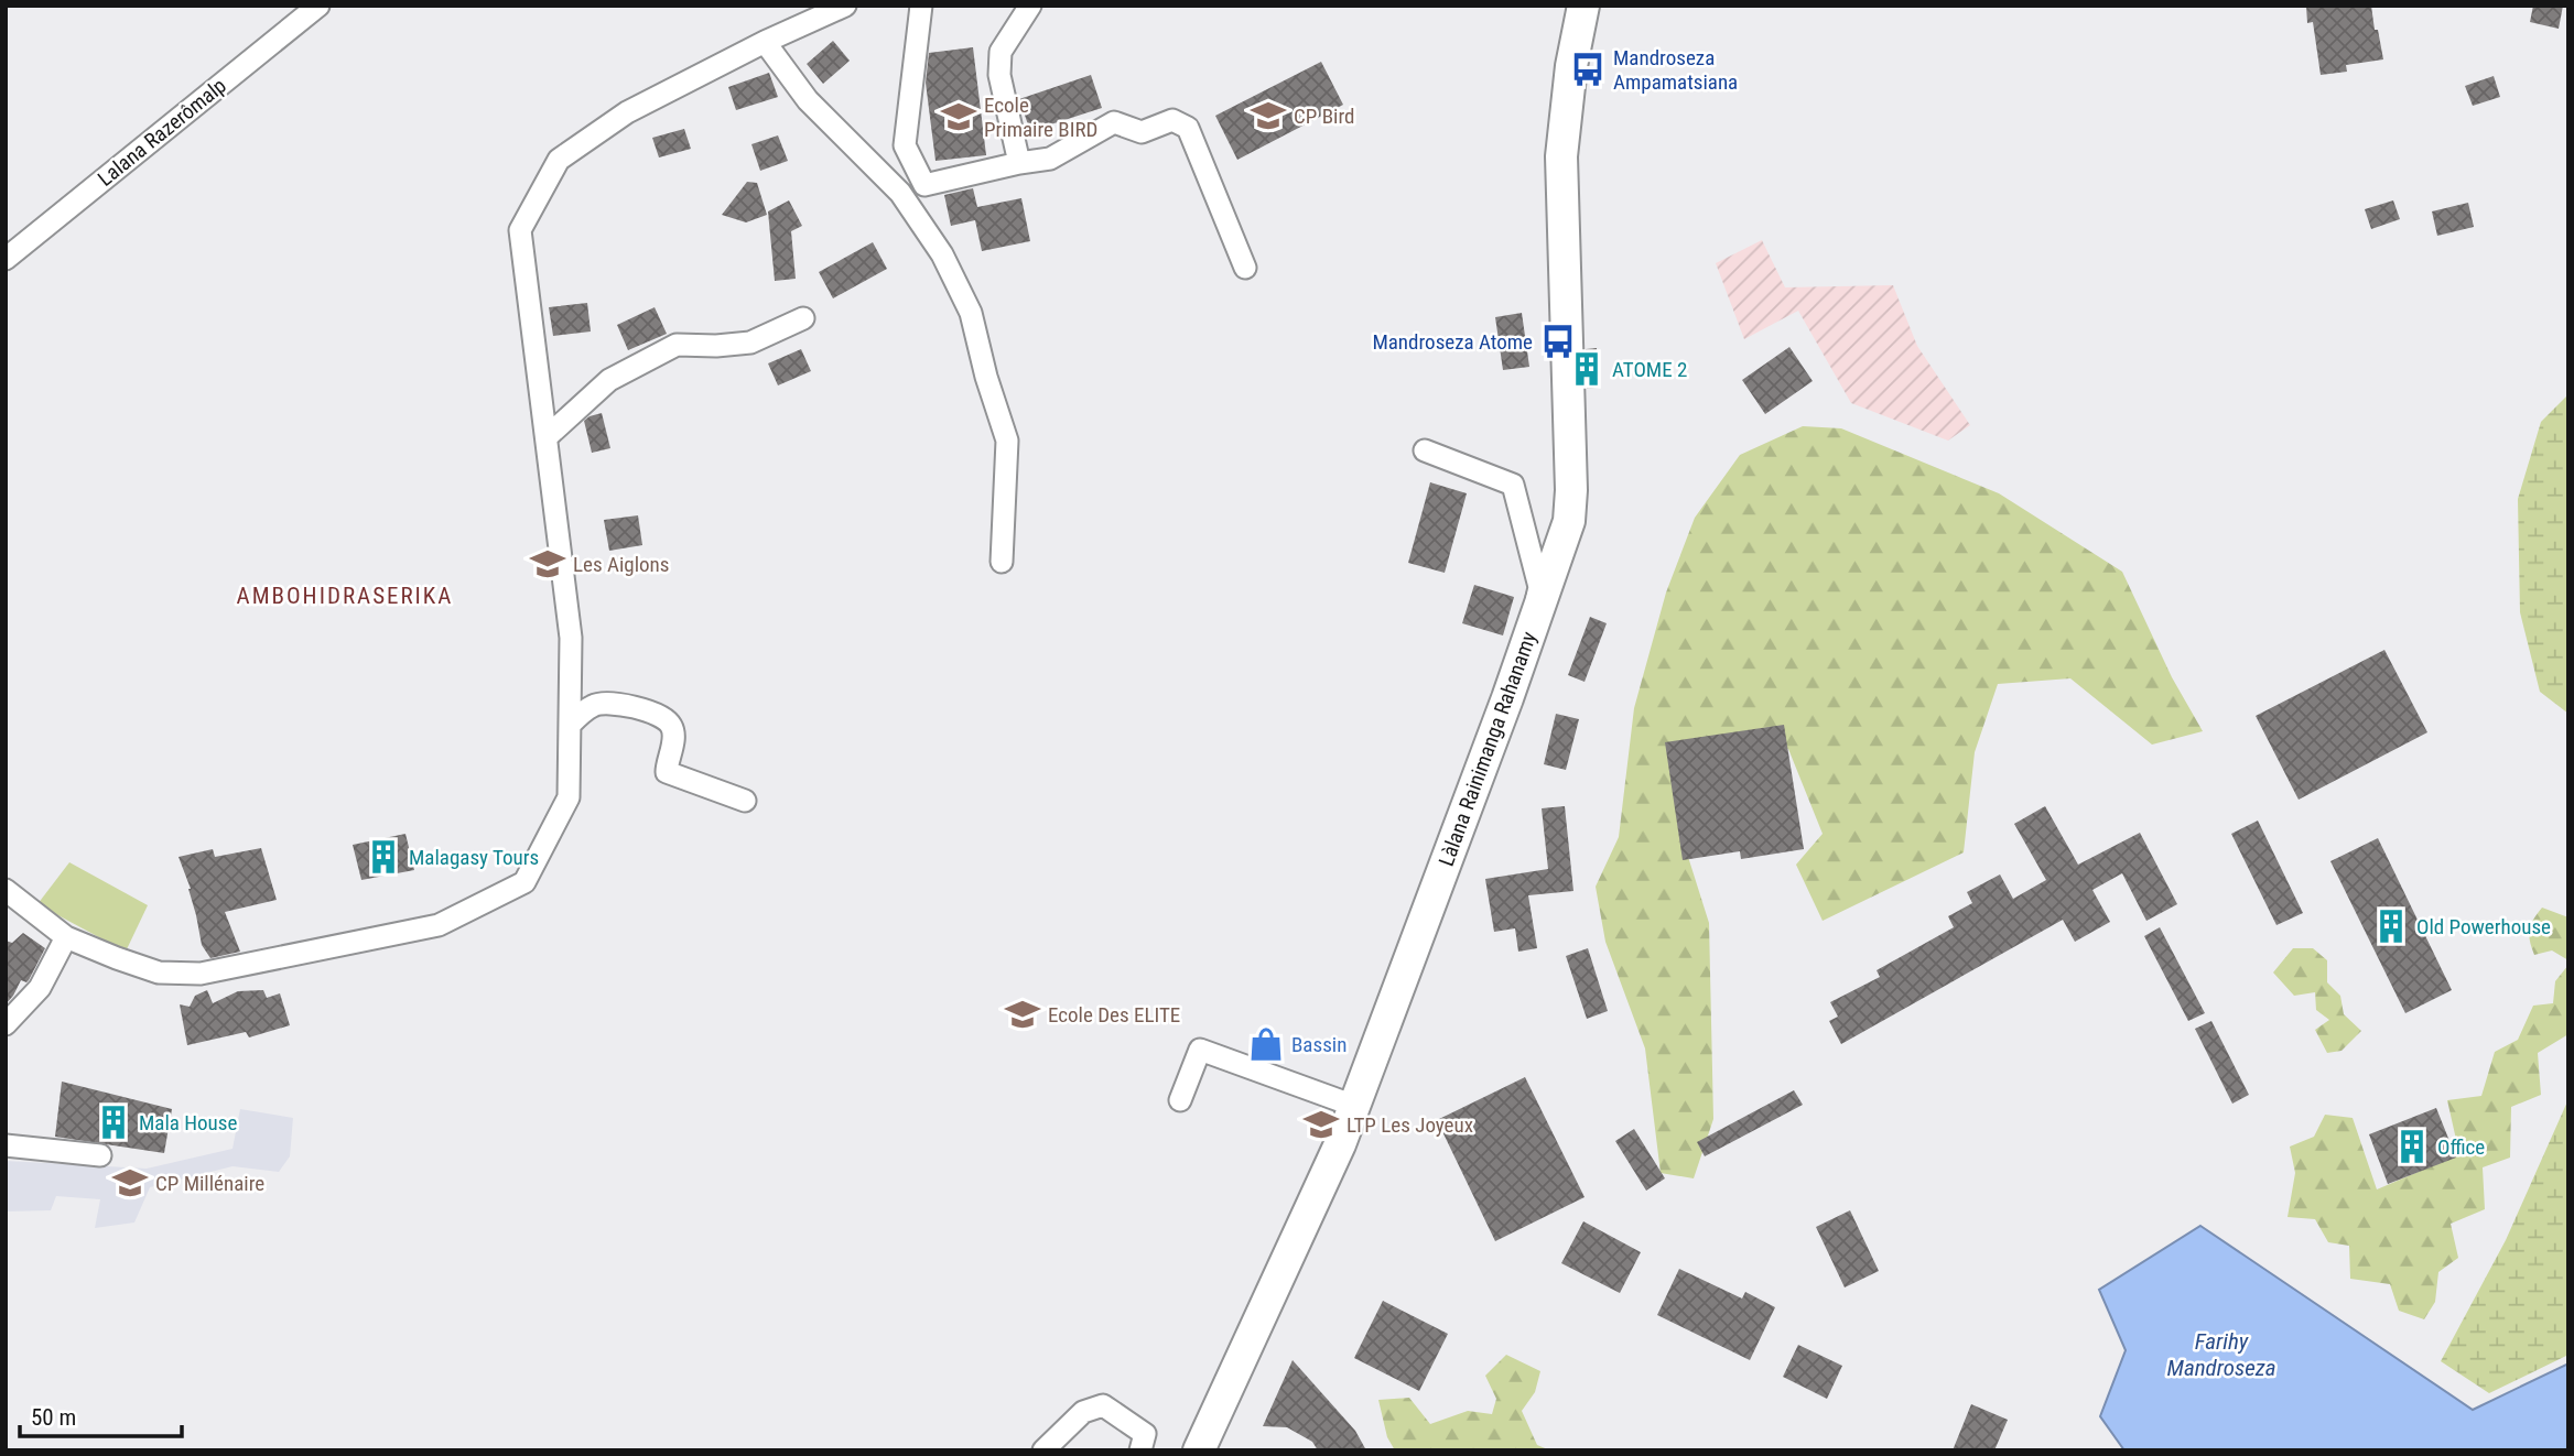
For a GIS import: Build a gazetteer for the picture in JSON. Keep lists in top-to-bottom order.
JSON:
{
  "streets": {
    "main road": ["Làlana Rainimanga Rahanamy"],
    "street": ["Lalana Razerômalp"]
  },
  "districts": ["AMBOHIDRASERIKA"],
  "water": ["Farihy Mandroseza"],
  "places": {
    "bus stop": ["Mandroseza Ampamatsiana", "Mandroseza Atome"],
    "school or university": [
      "CP Bird",
      "Ecole Primaire BIRD",
      "Les Aiglons",
      "Ecole Des ELITE",
      "LTP Les Joyeux",
      "CP Millénaire"
    ],
    "building": [
      "ATOME 2",
      "Malagasy Tours",
      "Old Powerhouse",
      "Mala House",
      "Office"
    ],
    "shop": ["Bassin"]
  },
  "scale_bar": "50 m"
}
